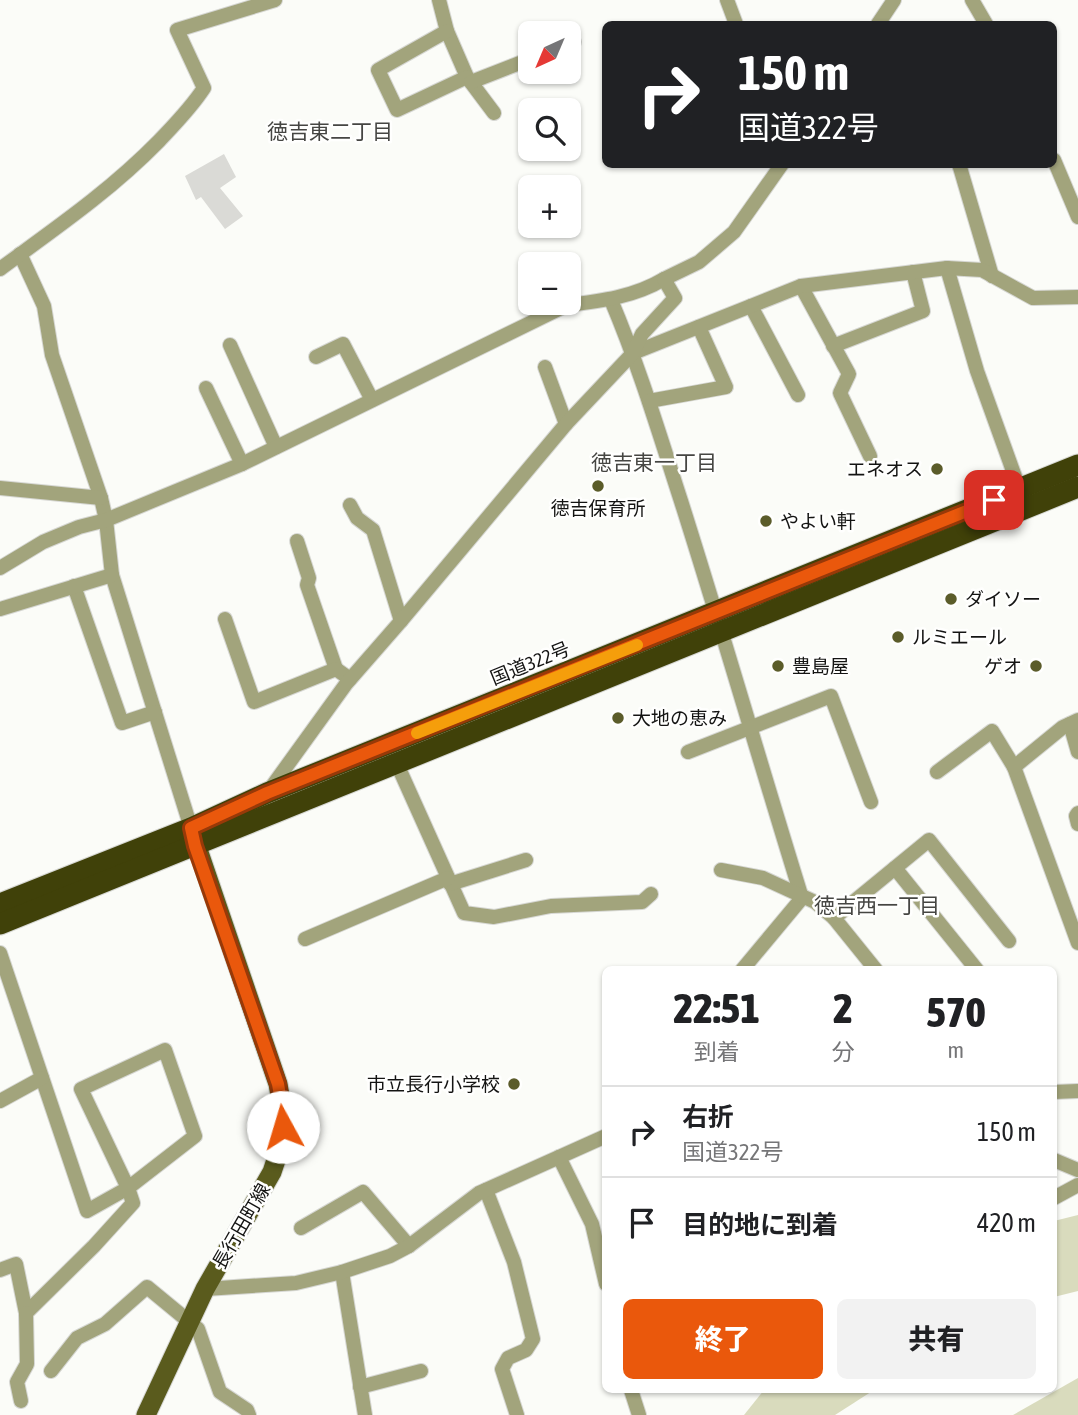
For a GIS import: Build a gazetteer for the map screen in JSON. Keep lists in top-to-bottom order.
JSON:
{
  "streets": {
    "highway": ["国道322号"],
    "main road": ["長行田町線"]
  },
  "crossings": [
    ["国道322号", "長行田町線"]
  ],
  "districts": ["徳吉東二丁目", "徳吉東一丁目", "徳吉西一丁目"],
  "places": [
    "エネオス",
    "徳吉保育所",
    "やよい軒",
    "ダイソー",
    "ルミエール",
    "豊島屋",
    "ゲオ",
    "大地の恵み",
    "市立長行小学校"
  ],
  "north": "bottom left",
  "page": {
    "map_buttons": ["+", "−"],
    "turn": ["150 m", "国道322号"],
    "eta": [
      "22:51",
      "到着",
      "2",
      "分",
      "570",
      "m"
    ],
    "list": [
      {
        "name": "右折",
        "note": "国道322号",
        "value": "150 m"
      },
      {
        "name": "目的地に到着",
        "value": "420 m"
      }
    ],
    "buttons": ["終了", "共有"]
  }
}
